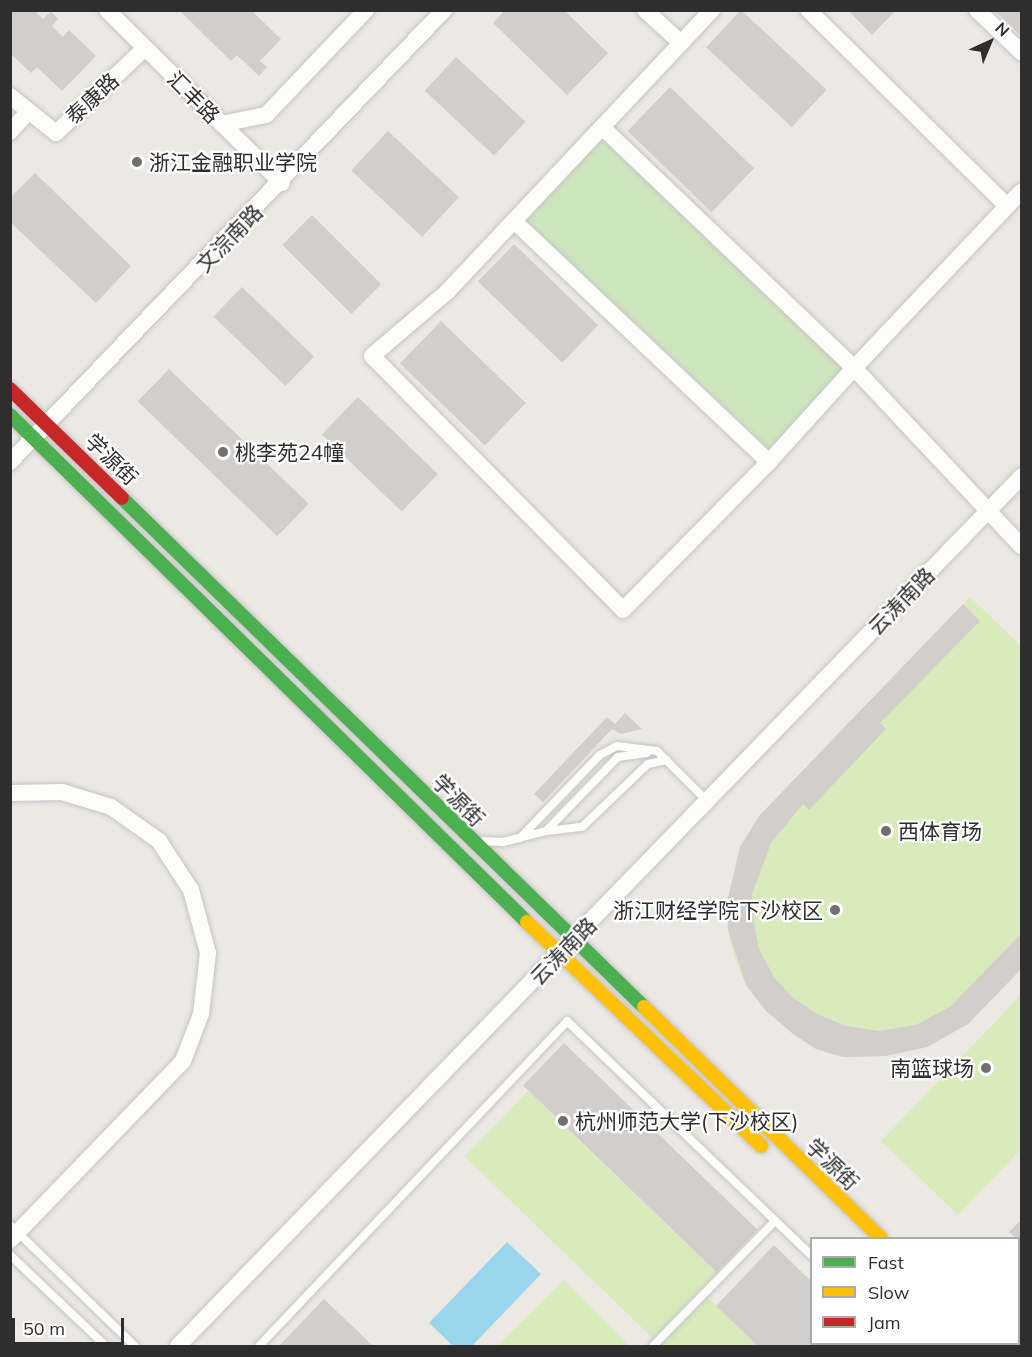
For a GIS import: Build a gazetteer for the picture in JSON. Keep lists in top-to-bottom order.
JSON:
{
  "streets": {
    "main road": ["学源街"],
    "street": [
      "汇丰路",
      "泰康路",
      "文淙南路",
      "云涛南路"
    ]
  },
  "crossings": [
    ["汇丰路", "泰康路"],
    ["汇丰路", "文淙南路"],
    ["文淙南路", "学源街"],
    ["学源街", "云涛南路"]
  ],
  "places": [
    "浙江金融职业学院",
    "桃李苑24幢",
    "西体育场",
    "浙江财经学院下沙校区",
    "南篮球场",
    "杭州师范大学(下沙校区)"
  ],
  "legend": ["Fast", "Slow", "Jam"],
  "scale_bar": "50 m",
  "north": "top right"
}
